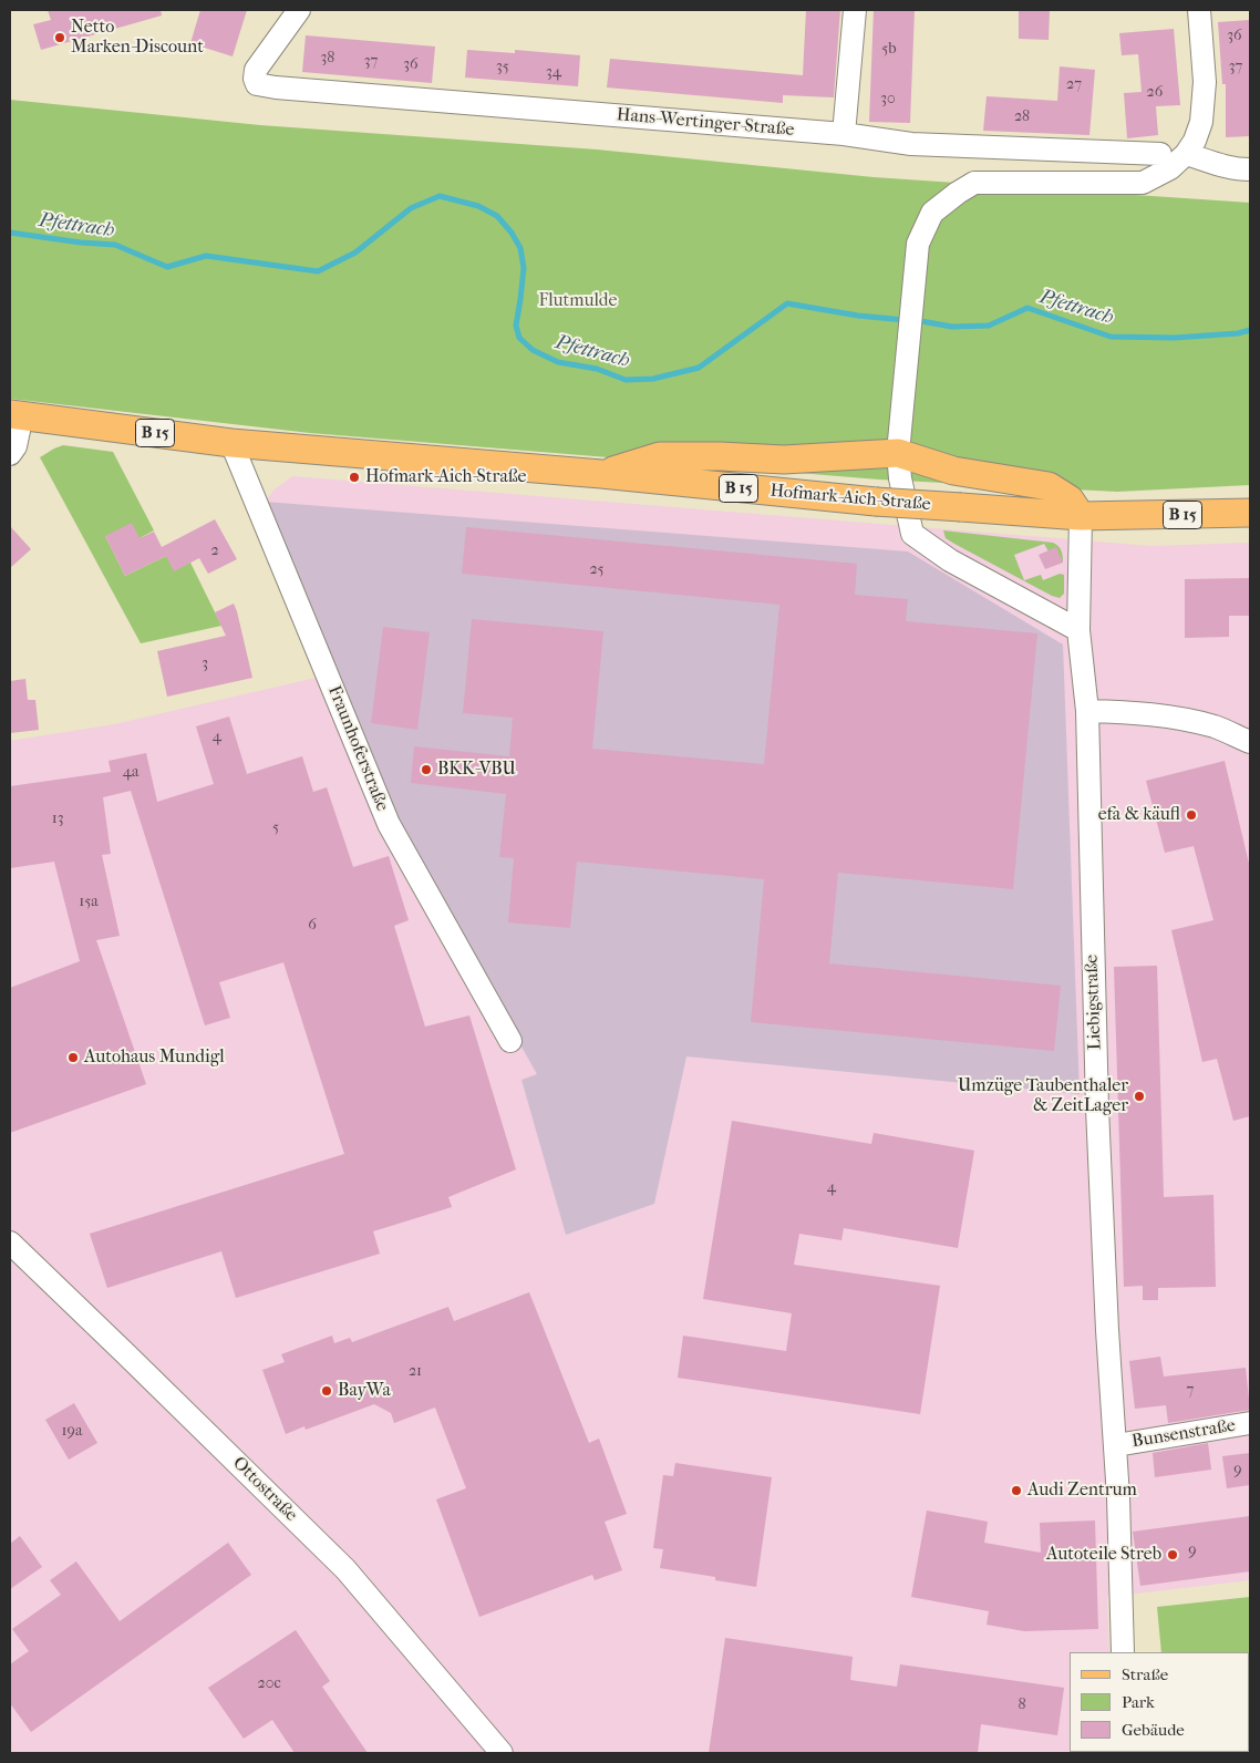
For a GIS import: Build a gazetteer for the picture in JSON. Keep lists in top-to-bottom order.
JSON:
{
  "streets": {
    "main road": ["B 15", "Hofmark-Aich-Straße"],
    "street": [
      "Hans-Wertinger-Straße",
      "Fraunhoferstraße",
      "Liebigstraße",
      "Bunsenstraße",
      "Ottostraße"
    ]
  },
  "crossings": [
    ["Hofmark-Aich-Straße", "Fraunhoferstraße"],
    ["Hofmark-Aich-Straße", "Liebigstraße"],
    ["Liebigstraße", "Bunsenstraße"]
  ],
  "water": ["Pfettrach"],
  "parks": ["Flutmulde"],
  "places": [
    "Netto Marken-Discount",
    "Hofmark-Aich-Straße",
    "BKK-VBU",
    "efa & käufl",
    "Autohaus Mundigl",
    "Umzüge Taubenthaler & ZeitLager",
    "BayWa",
    "Audi Zentrum",
    "Autoteile Streb"
  ],
  "house_numbers": [
    "36",
    "5b",
    "38",
    "37",
    "36",
    "35",
    "37",
    "34",
    "27",
    "26",
    "30",
    "28",
    "2",
    "25",
    "3",
    "4",
    "4a",
    "13",
    "5",
    "15a",
    "6",
    "4",
    "21",
    "7",
    "19a",
    "9",
    "9",
    "20c",
    "8"
  ],
  "legend": ["Straße", "Park", "Gebäude"]
}
